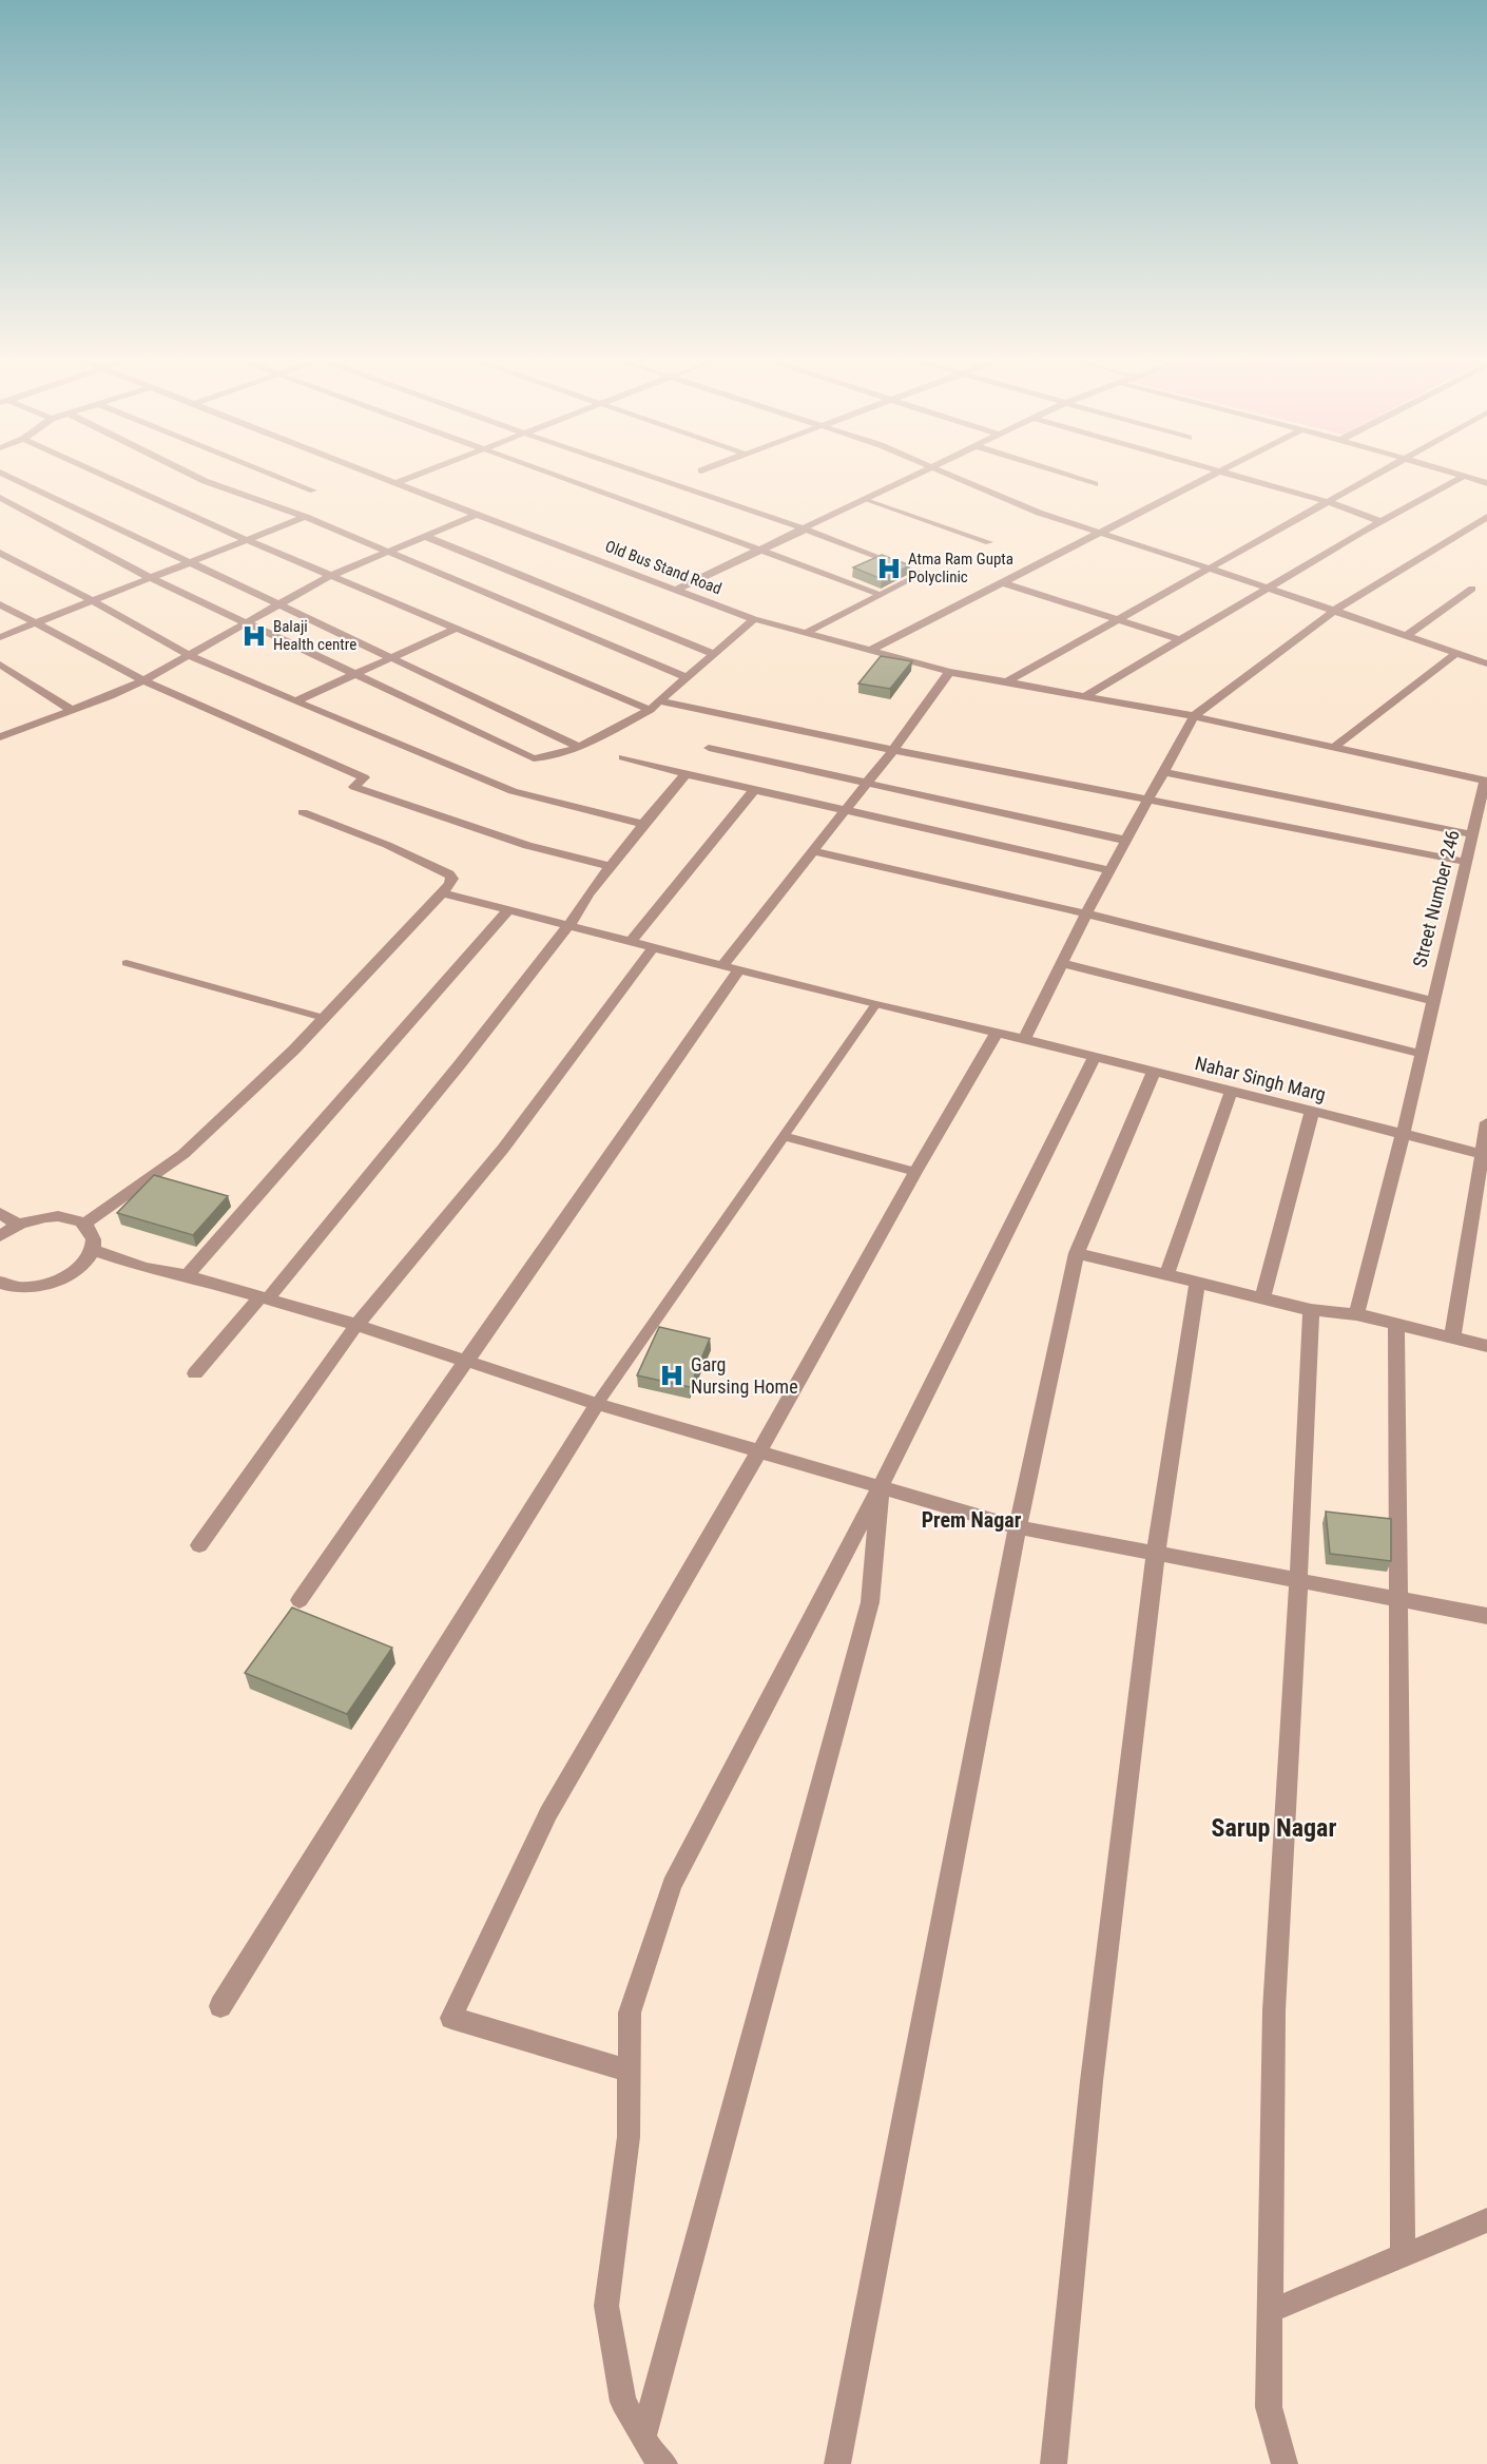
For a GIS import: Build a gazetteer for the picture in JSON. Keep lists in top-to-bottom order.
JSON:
{
  "streets": {
    "street": ["Old Bus Stand Road", "Street Number 246", "Nahar Singh Marg"]
  },
  "crossings": [
    ["Old Bus Stand Road", "Street Number 246"],
    ["Street Number 246", "Nahar Singh Marg"]
  ],
  "districts": ["Prem Nagar", "Sarup Nagar"],
  "places": {
    "hospital": ["Atma Ram Gupta Polyclinic", "Balaji Health centre", "Garg Nursing Home"]
  }
}
